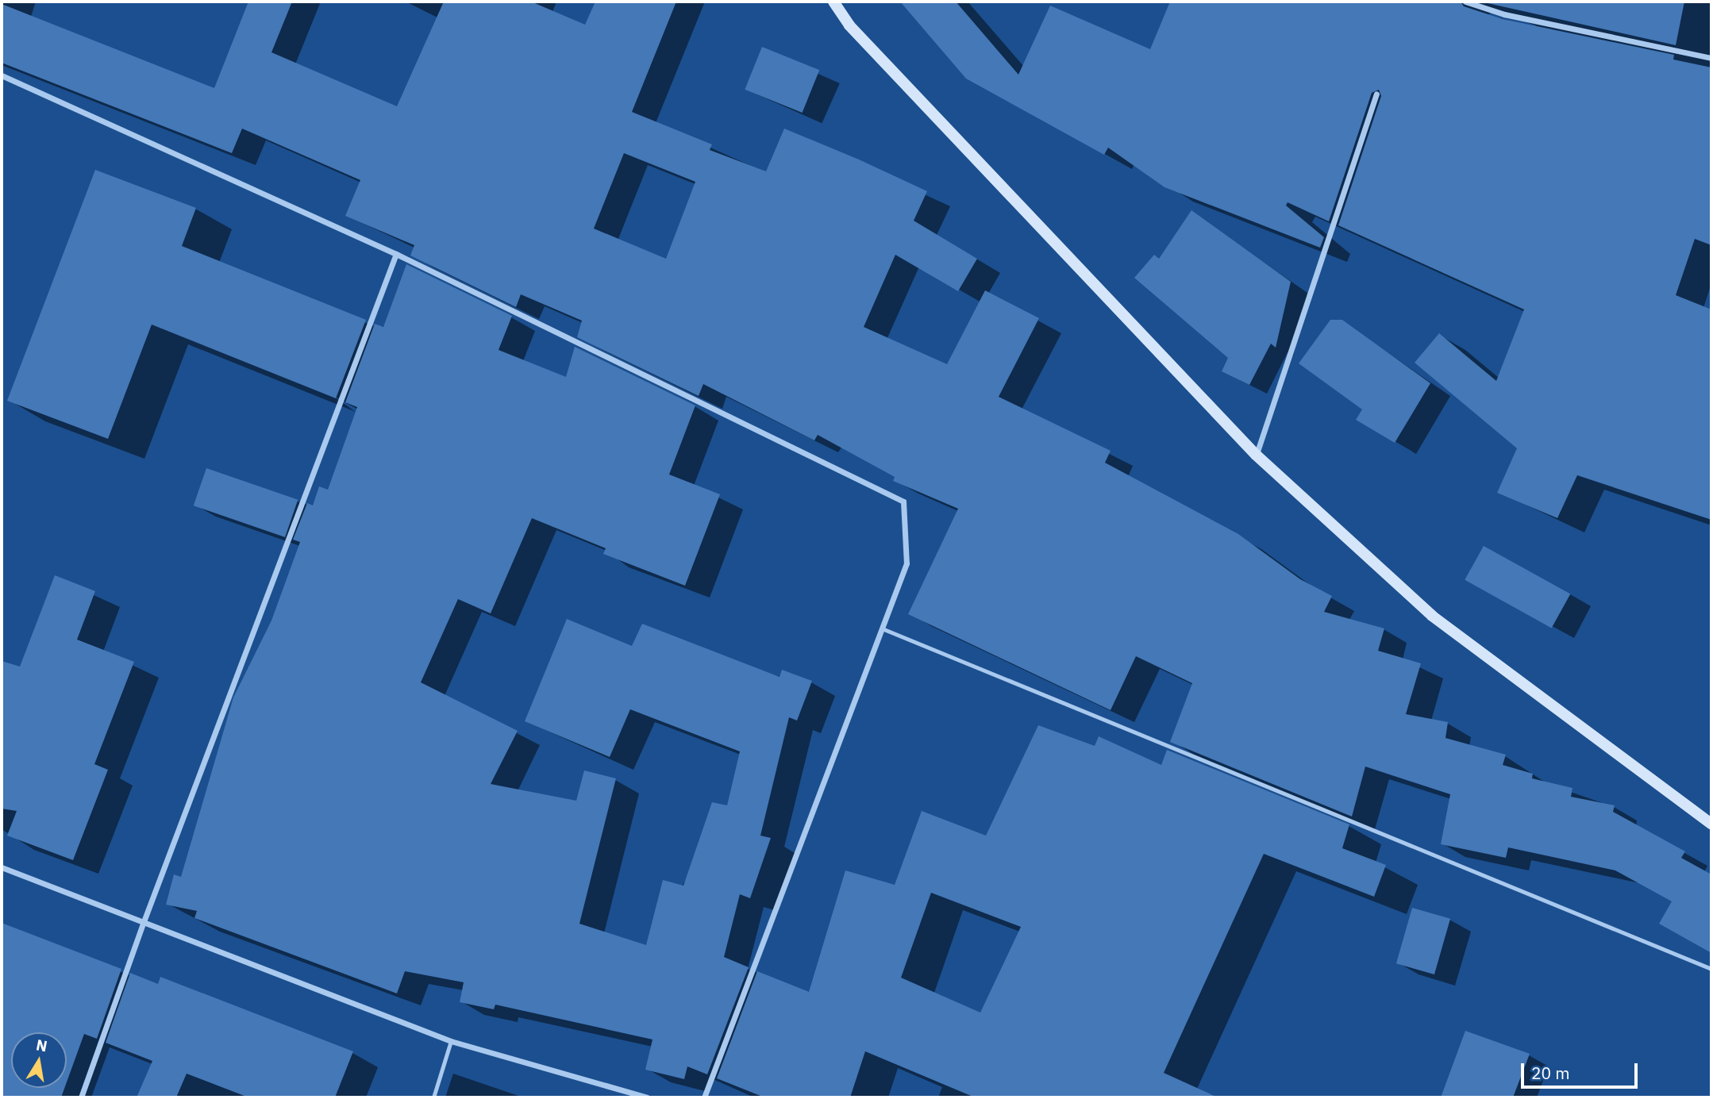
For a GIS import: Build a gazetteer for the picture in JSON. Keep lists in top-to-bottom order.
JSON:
{
  "scale_bar": "20 m",
  "north": "top"
}
